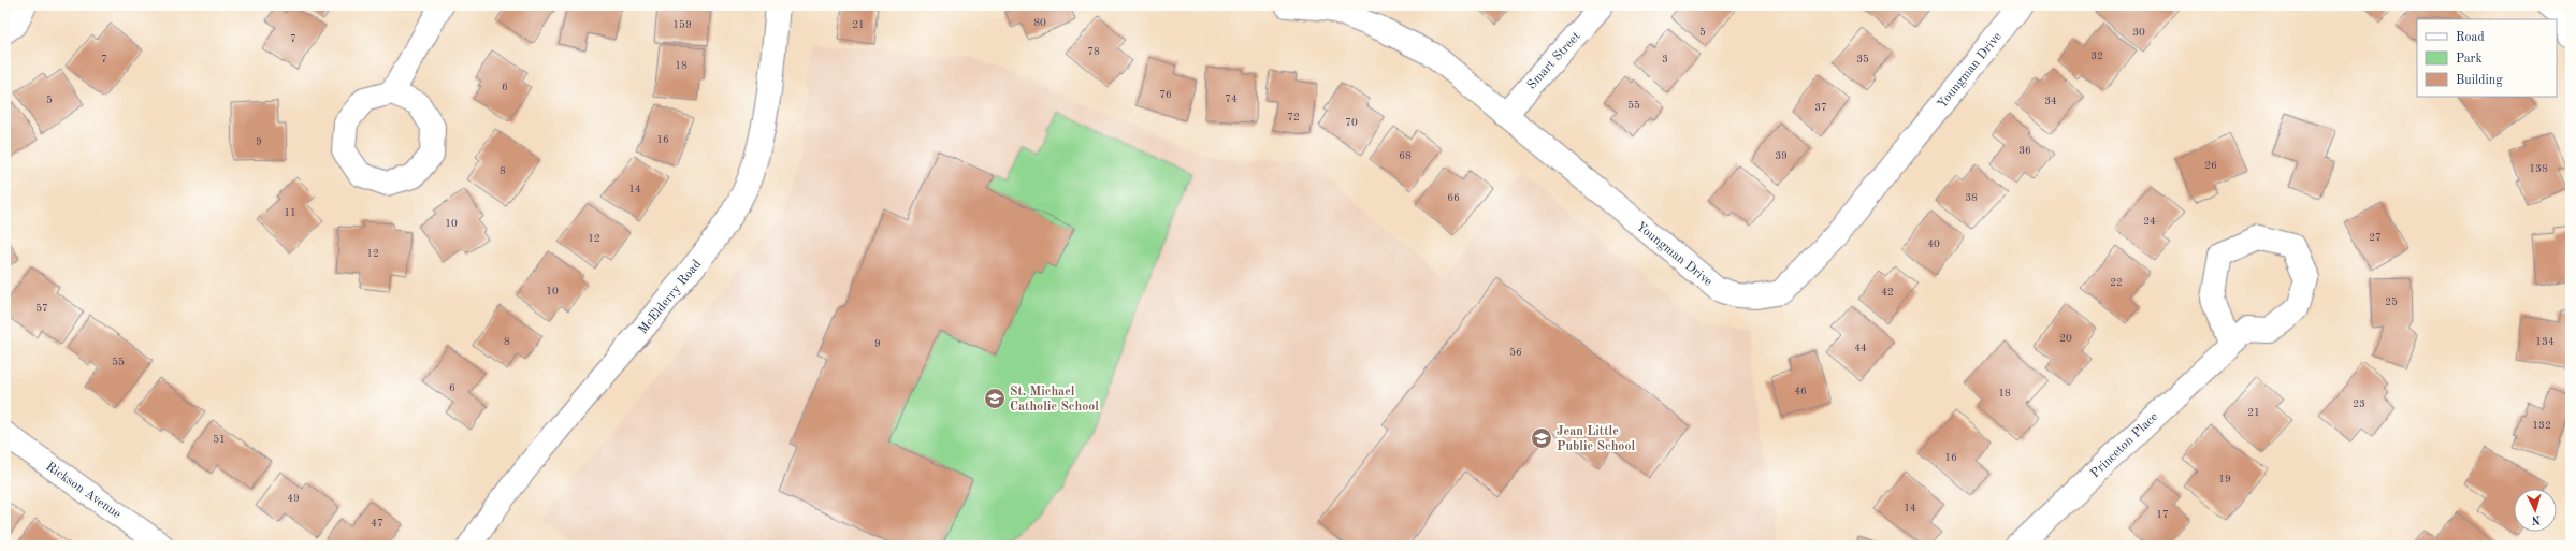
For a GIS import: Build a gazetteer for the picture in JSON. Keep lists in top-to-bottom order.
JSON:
{
  "streets": {
    "street": [
      "Smart Street",
      "Youngman Drive",
      "McElderry Road",
      "Princeton Place",
      "Rickson Avenue"
    ]
  },
  "crossings": [
    ["Smart Street", "Youngman Drive"]
  ],
  "places": {
    "school or university": ["St. Michael Catholic School", "Jean Little Public School"]
  },
  "house_numbers": [
    "80",
    "159",
    "21",
    "5",
    "30",
    "7",
    "78",
    "32",
    "7",
    "3",
    "35",
    "18",
    "6",
    "76",
    "74",
    "5",
    "34",
    "55",
    "37",
    "72",
    "70",
    "16",
    "9",
    "36",
    "68",
    "39",
    "26",
    "138",
    "8",
    "14",
    "66",
    "38",
    "11",
    "24",
    "10",
    "27",
    "12",
    "40",
    "12",
    "22",
    "10",
    "42",
    "25",
    "57",
    "20",
    "8",
    "134",
    "9",
    "44",
    "56",
    "55",
    "6",
    "46",
    "18",
    "23",
    "21",
    "132",
    "51",
    "16",
    "19",
    "49",
    "14",
    "17",
    "47"
  ],
  "legend": ["Road", "Park", "Building"],
  "north": "bottom"
}
